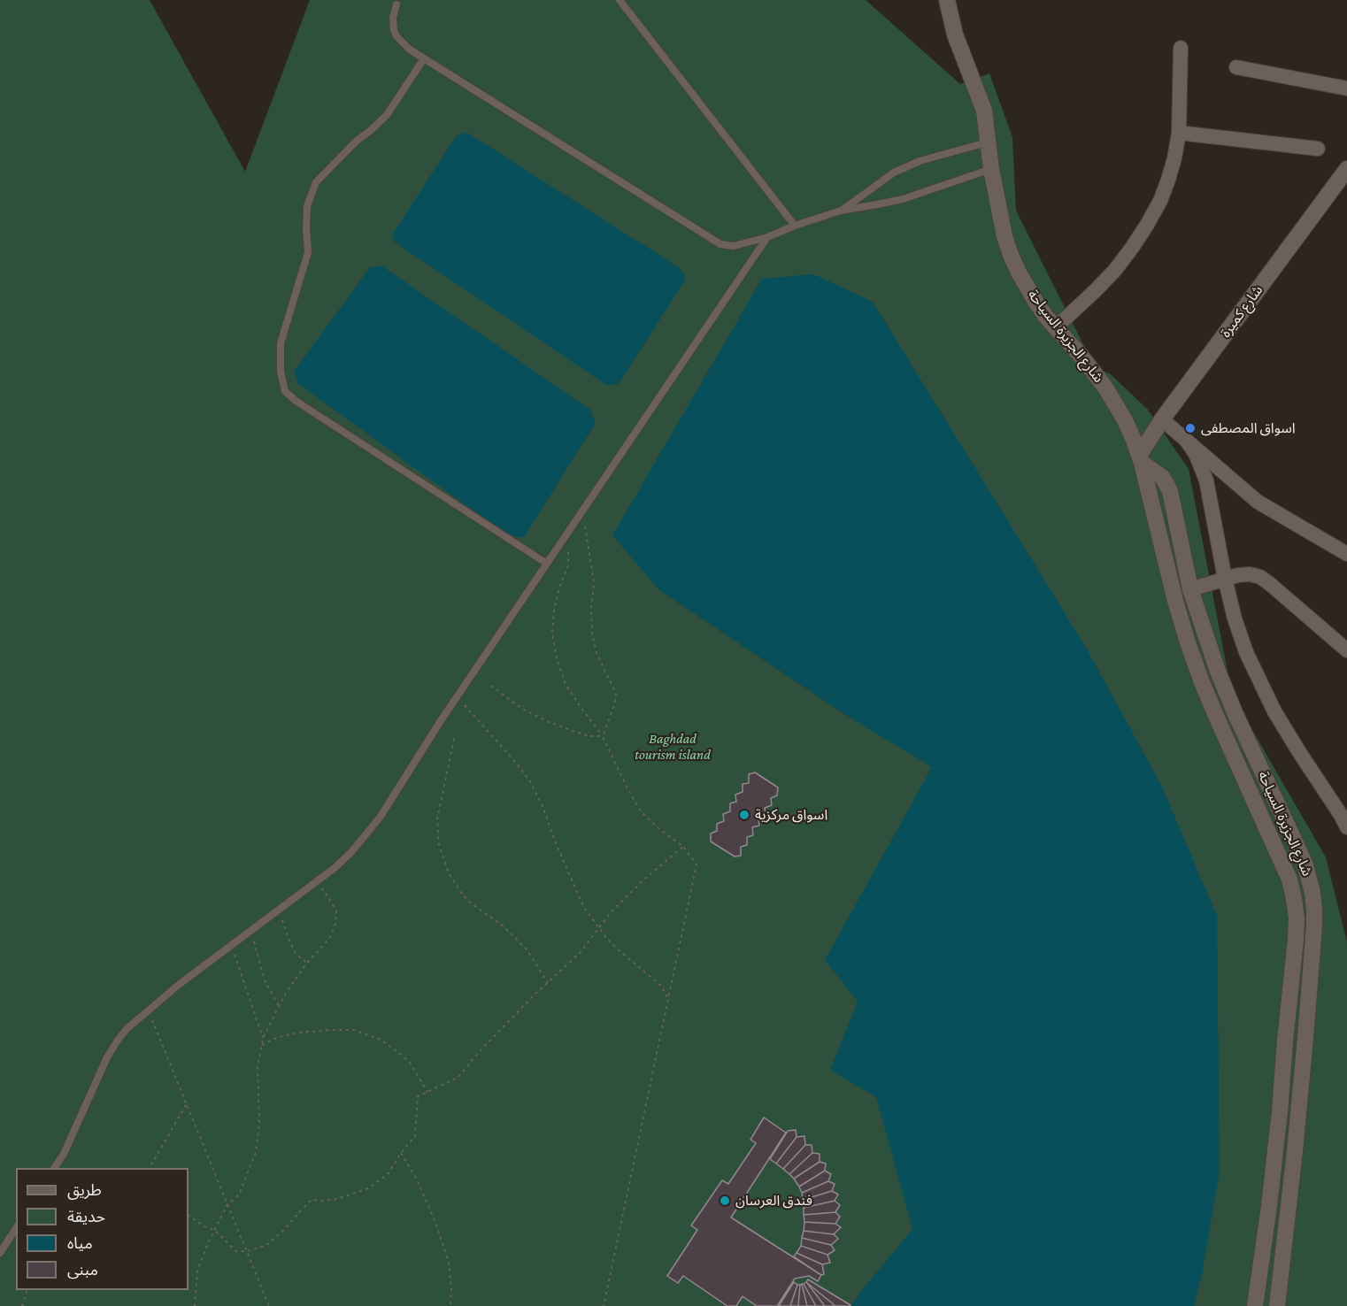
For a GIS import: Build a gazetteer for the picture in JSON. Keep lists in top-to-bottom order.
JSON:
{
  "streets": {
    "main road": ["شارع كميرة", "شارع الجزيرة السياحة"]
  },
  "crossings": [
    ["شارع كميرة", "شارع الجزيرة السياحة"]
  ],
  "parks": ["Baghdad tourism island"],
  "places": ["اسواق المصطفى", "اسواق مركزية", "فندق العرسان"],
  "legend": [
    "طريق",
    "حديقة",
    "مياه",
    "مبنى"
  ]
}
